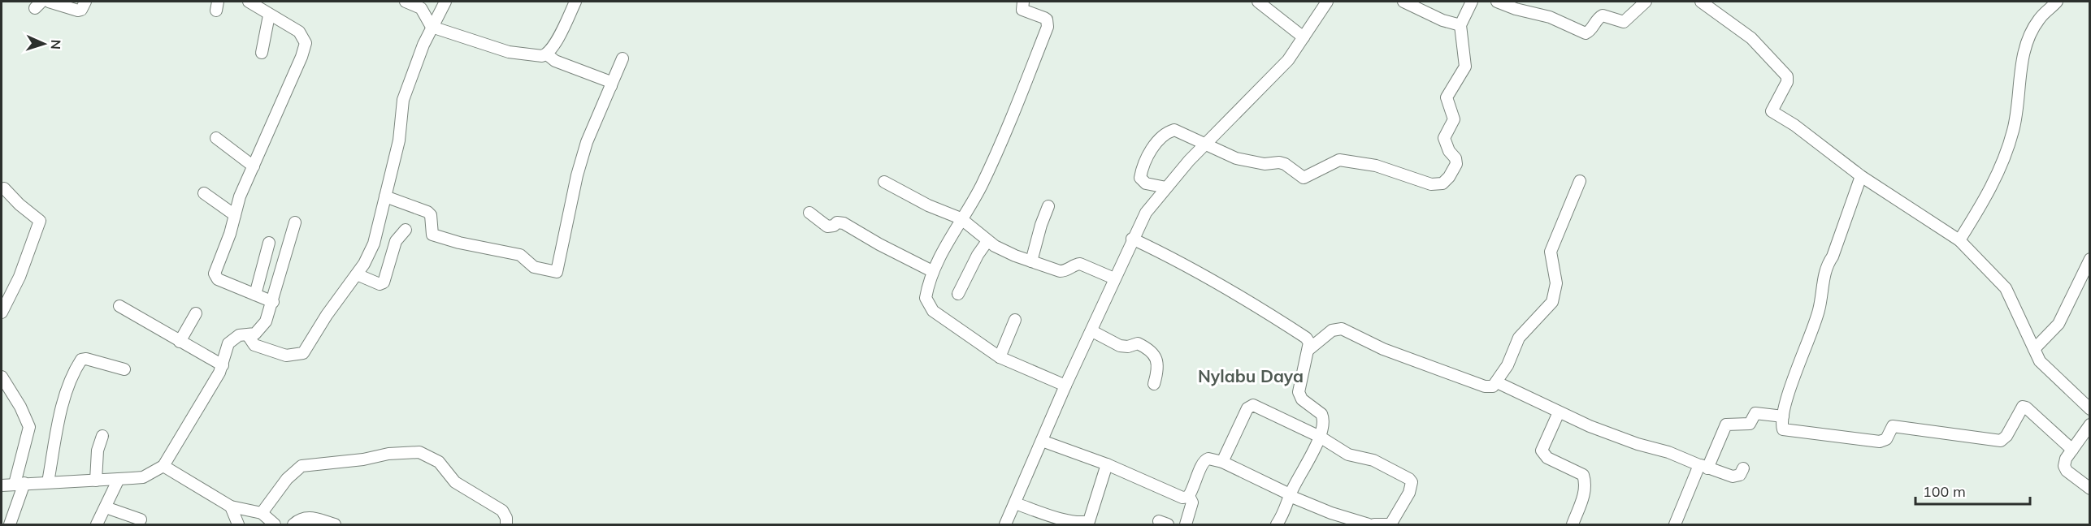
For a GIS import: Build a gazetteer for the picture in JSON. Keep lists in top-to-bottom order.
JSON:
{
  "districts": ["Nylabu Daya"],
  "scale_bar": "100 m",
  "north": "right"
}
